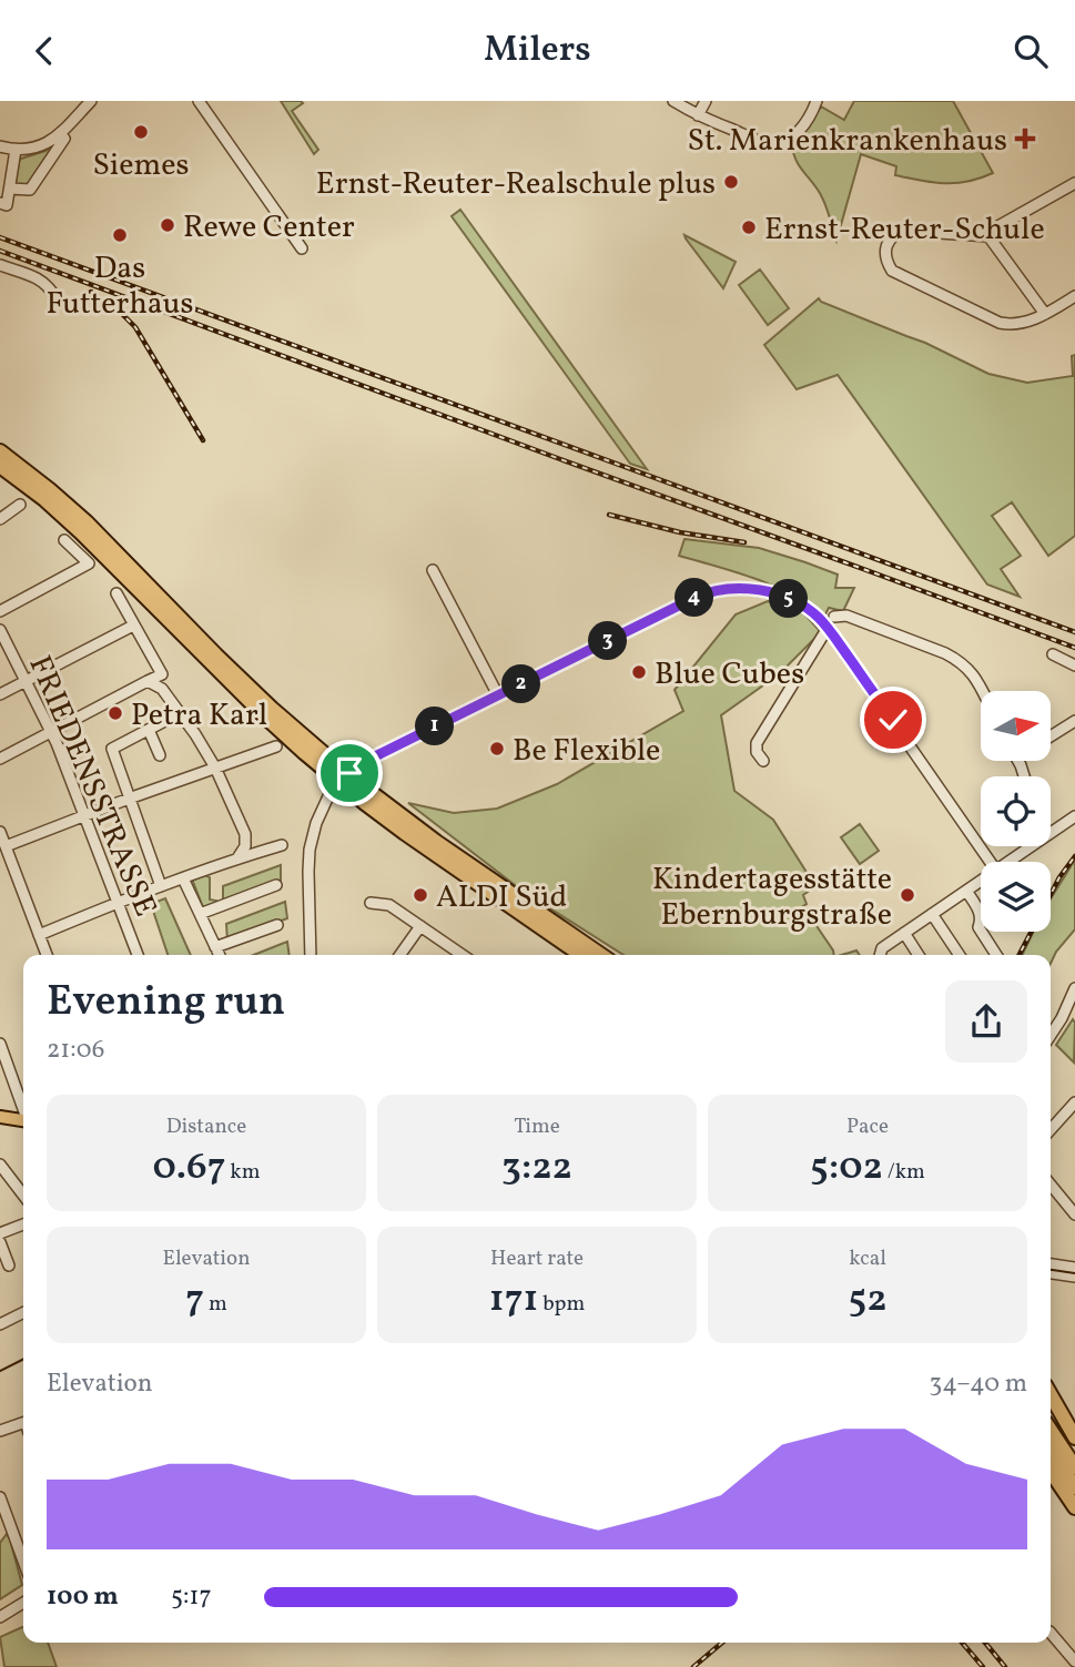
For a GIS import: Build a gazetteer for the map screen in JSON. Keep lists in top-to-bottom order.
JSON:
{
  "streets": {
    "street": ["FRIEDENSSTRASSE"]
  },
  "places": {
    "other": [
      "Siemes",
      "Ernst-Reuter-Realschule plus",
      "Rewe Center",
      "Ernst-Reuter-Schule",
      "Das Futterhaus",
      "Blue Cubes",
      "Petra Karl",
      "Be Flexible",
      "ALDI Süd",
      "Kindertagesstätte Ebernburgstraße"
    ],
    "health": ["St. Marienkrankenhaus"]
  },
  "north": "right",
  "page": {
    "header": "Milers",
    "pins": [
      "4",
      "5",
      "3",
      "2",
      "1"
    ],
    "heading": ["Evening run", "21:06"],
    "stats": [
      ["Distance", "0.67 km"],
      ["Time", "3:22"],
      ["Pace", "5:02 /km"],
      ["Elevation", "7 m"],
      ["Heart rate", "171 bpm"],
      ["kcal", "52"]
    ],
    "chart": ["Elevation", "34–40 m"],
    "list": [
      {
        "name": "100 m",
        "note": "5:17"
      }
    ]
  }
}
